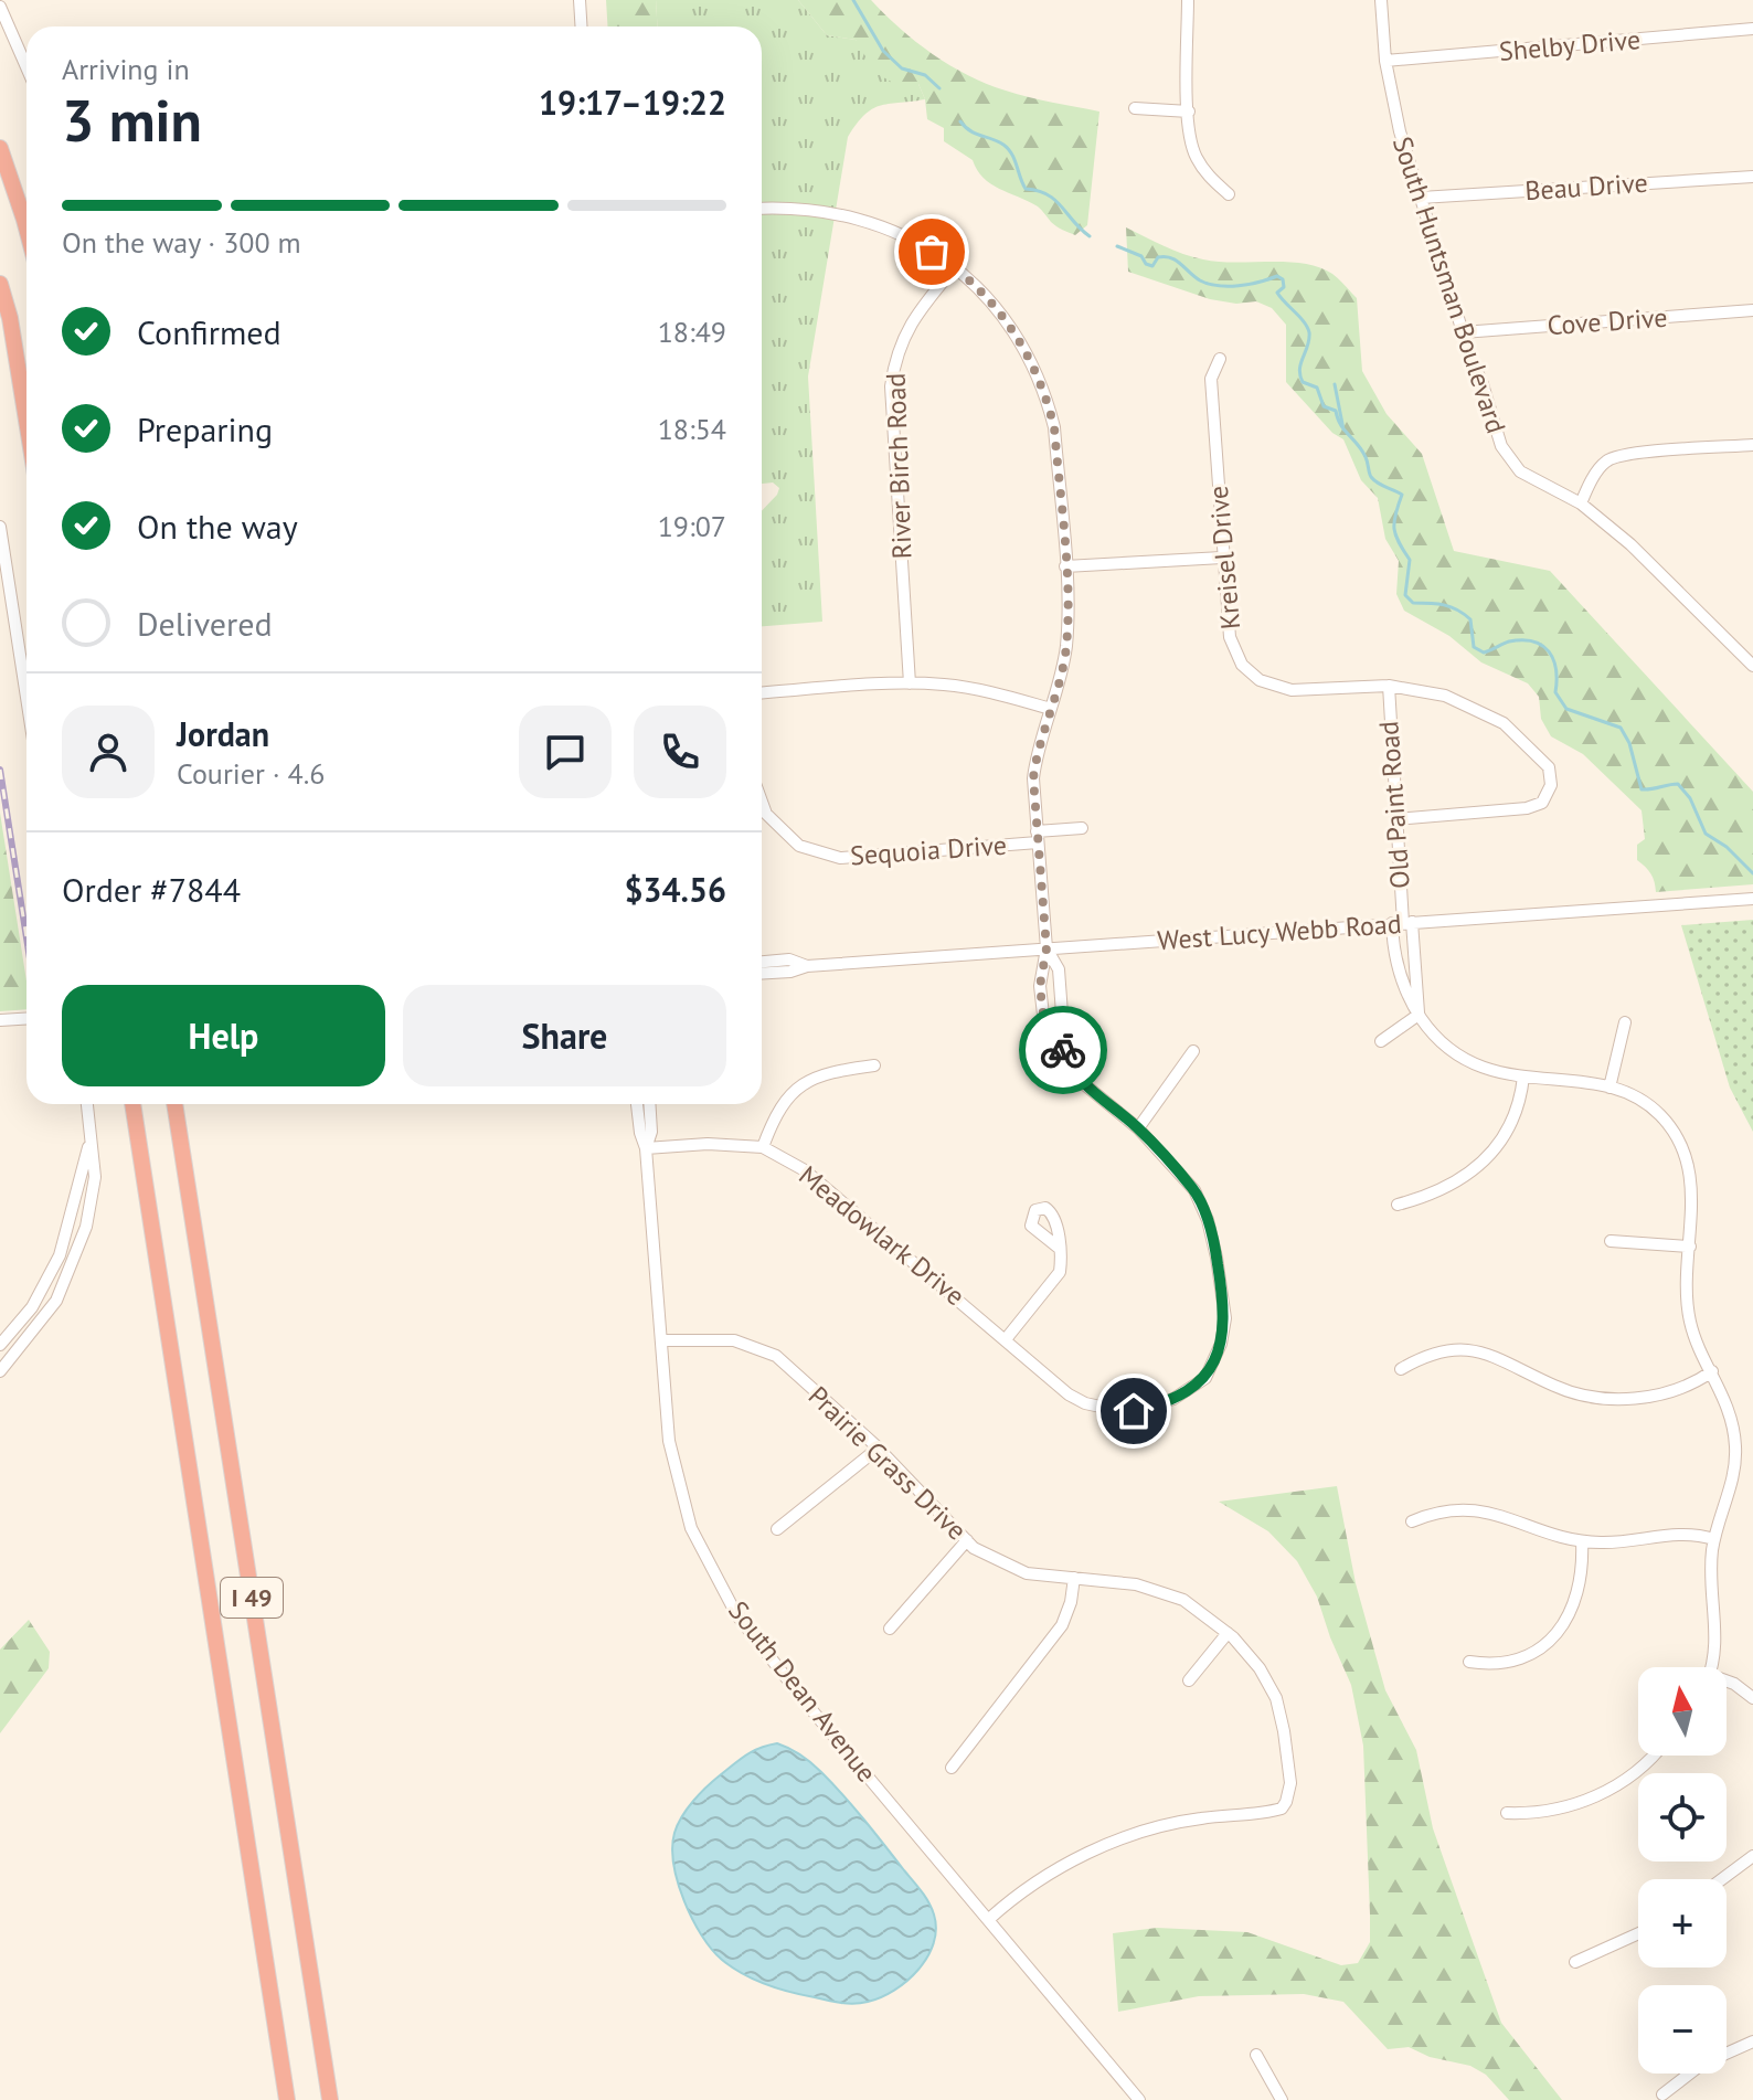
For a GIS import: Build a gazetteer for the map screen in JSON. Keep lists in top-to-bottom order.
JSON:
{
  "streets": {
    "highway": ["I 49"],
    "street": [
      "Shelby Drive",
      "Beau Drive",
      "South Huntsman Boulevard",
      "Cove Drive",
      "River Birch Road",
      "Kreisel Drive",
      "Old Paint Road",
      "Sequoia Drive",
      "West Lucy Webb Road",
      "Meadowlark Drive",
      "Prairie Grass Drive",
      "South Dean Avenue"
    ]
  },
  "crossings": [
    ["Shelby Drive", "South Huntsman Boulevard"],
    ["Beau Drive", "South Huntsman Boulevard"],
    ["South Huntsman Boulevard", "Cove Drive"],
    ["Kreisel Drive", "Old Paint Road"],
    ["Old Paint Road", "West Lucy Webb Road"],
    ["West Lucy Webb Road", "Meadowlark Drive"],
    ["Meadowlark Drive", "South Dean Avenue"],
    ["Prairie Grass Drive", "South Dean Avenue"]
  ],
  "north": "top",
  "page": {
    "heading": ["3 min", "Arriving in", "19:17–19:22"],
    "panel": [
      "Jordan",
      "Courier · 4.6",
      "Order #7844",
      "$34.56"
    ],
    "bar": "On the way · 300 m",
    "list": [
      ["Confirmed", "18:49"],
      ["Preparing", "18:54"],
      ["On the way", "19:07"],
      "Delivered"
    ],
    "buttons": ["Help", "Share"],
    "map_buttons": ["+", "−"]
  }
}
